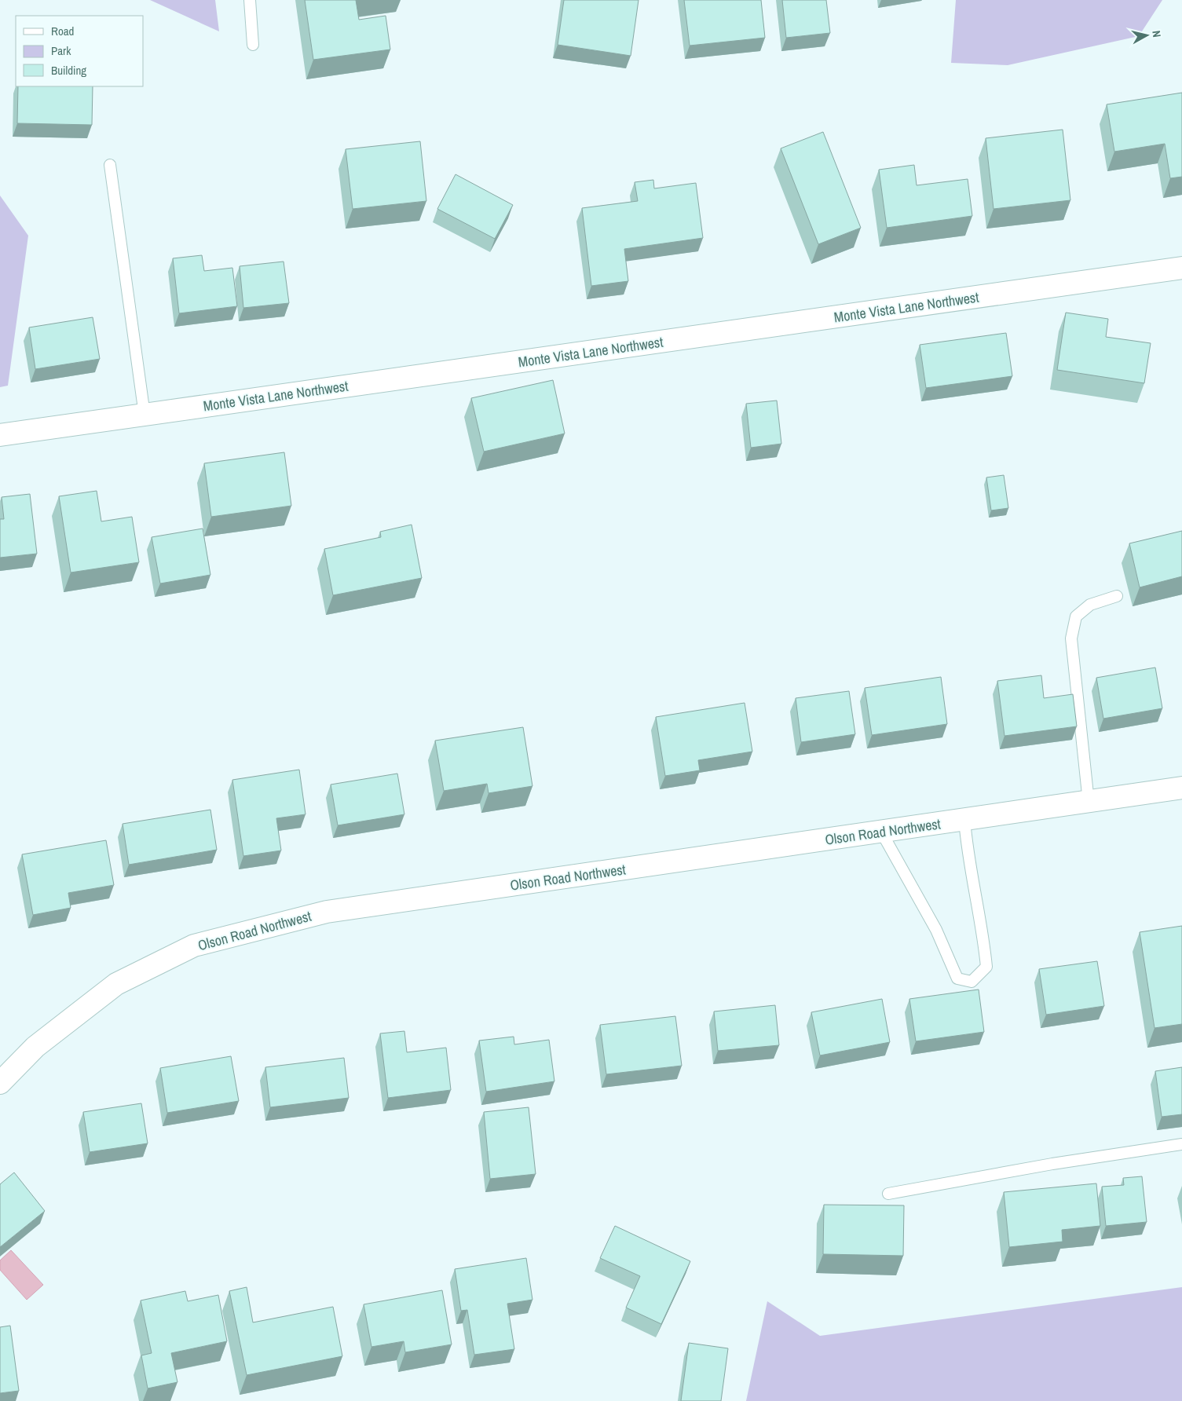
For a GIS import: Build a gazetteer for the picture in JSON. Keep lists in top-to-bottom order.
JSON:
{
  "streets": {
    "street": ["Monte Vista Lane Northwest", "Olson Road Northwest"]
  },
  "legend": ["Road", "Park", "Building"],
  "north": "right"
}
